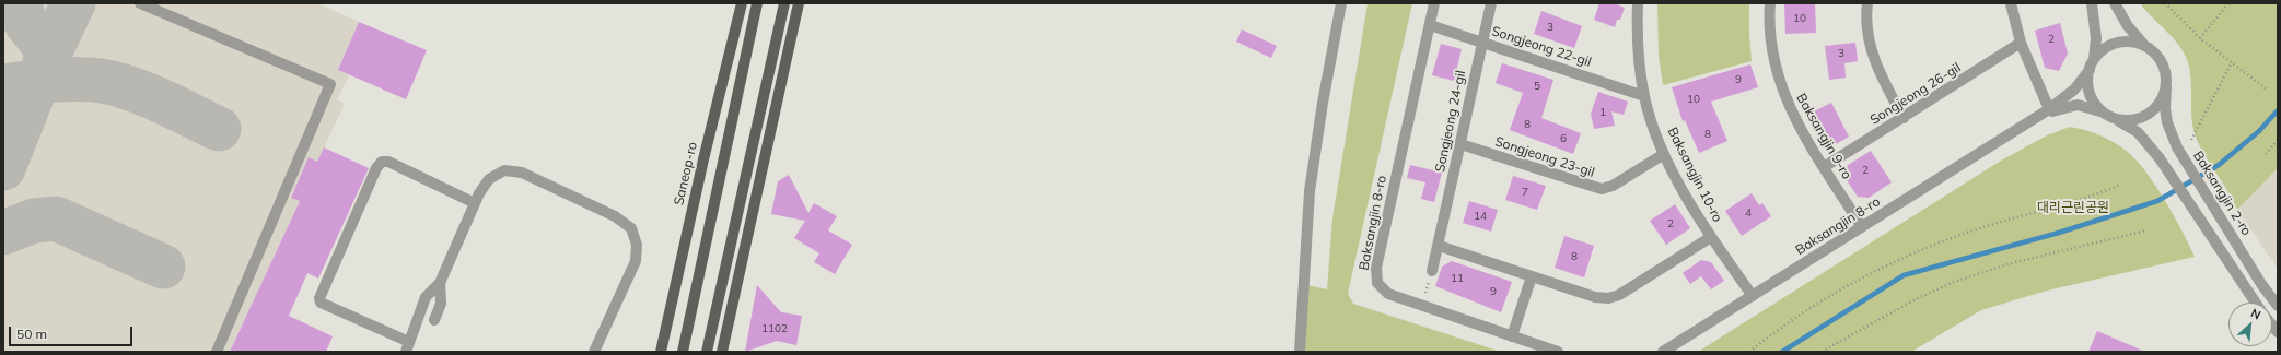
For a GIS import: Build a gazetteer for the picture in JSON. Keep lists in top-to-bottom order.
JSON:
{
  "streets": {
    "main road": ["Saneop-ro"],
    "street": [
      "Songjeong 22-gil",
      "Songjeong 26-gil",
      "Songjeong 24-gil",
      "Baksangjin 9-ro",
      "Songjeong 23-gil",
      "Baksangjin 10-ro",
      "Baksangjin 2-ro",
      "Baksangjin 8-ro"
    ]
  },
  "crossings": [
    ["Songjeong 22-gil", "Songjeong 24-gil"],
    ["Songjeong 22-gil", "Baksangjin 10-ro"],
    ["Songjeong 22-gil", "Baksangjin 8-ro"],
    ["Songjeong 26-gil", "Baksangjin 9-ro"],
    ["Songjeong 24-gil", "Songjeong 23-gil"],
    ["Baksangjin 9-ro", "Baksangjin 8-ro"],
    ["Songjeong 23-gil", "Baksangjin 10-ro"],
    ["Baksangjin 10-ro", "Baksangjin 8-ro"],
    ["Baksangjin 2-ro", "Baksangjin 8-ro"]
  ],
  "parks": ["대리근린공원"],
  "house_numbers": [
    "10",
    "3",
    "2",
    "3",
    "9",
    "5",
    "10",
    "1",
    "8",
    "8",
    "6",
    "2",
    "7",
    "4",
    "14",
    "2",
    "8",
    "11",
    "9",
    "1102"
  ],
  "scale_bar": "50 m",
  "north": "top right"
}
